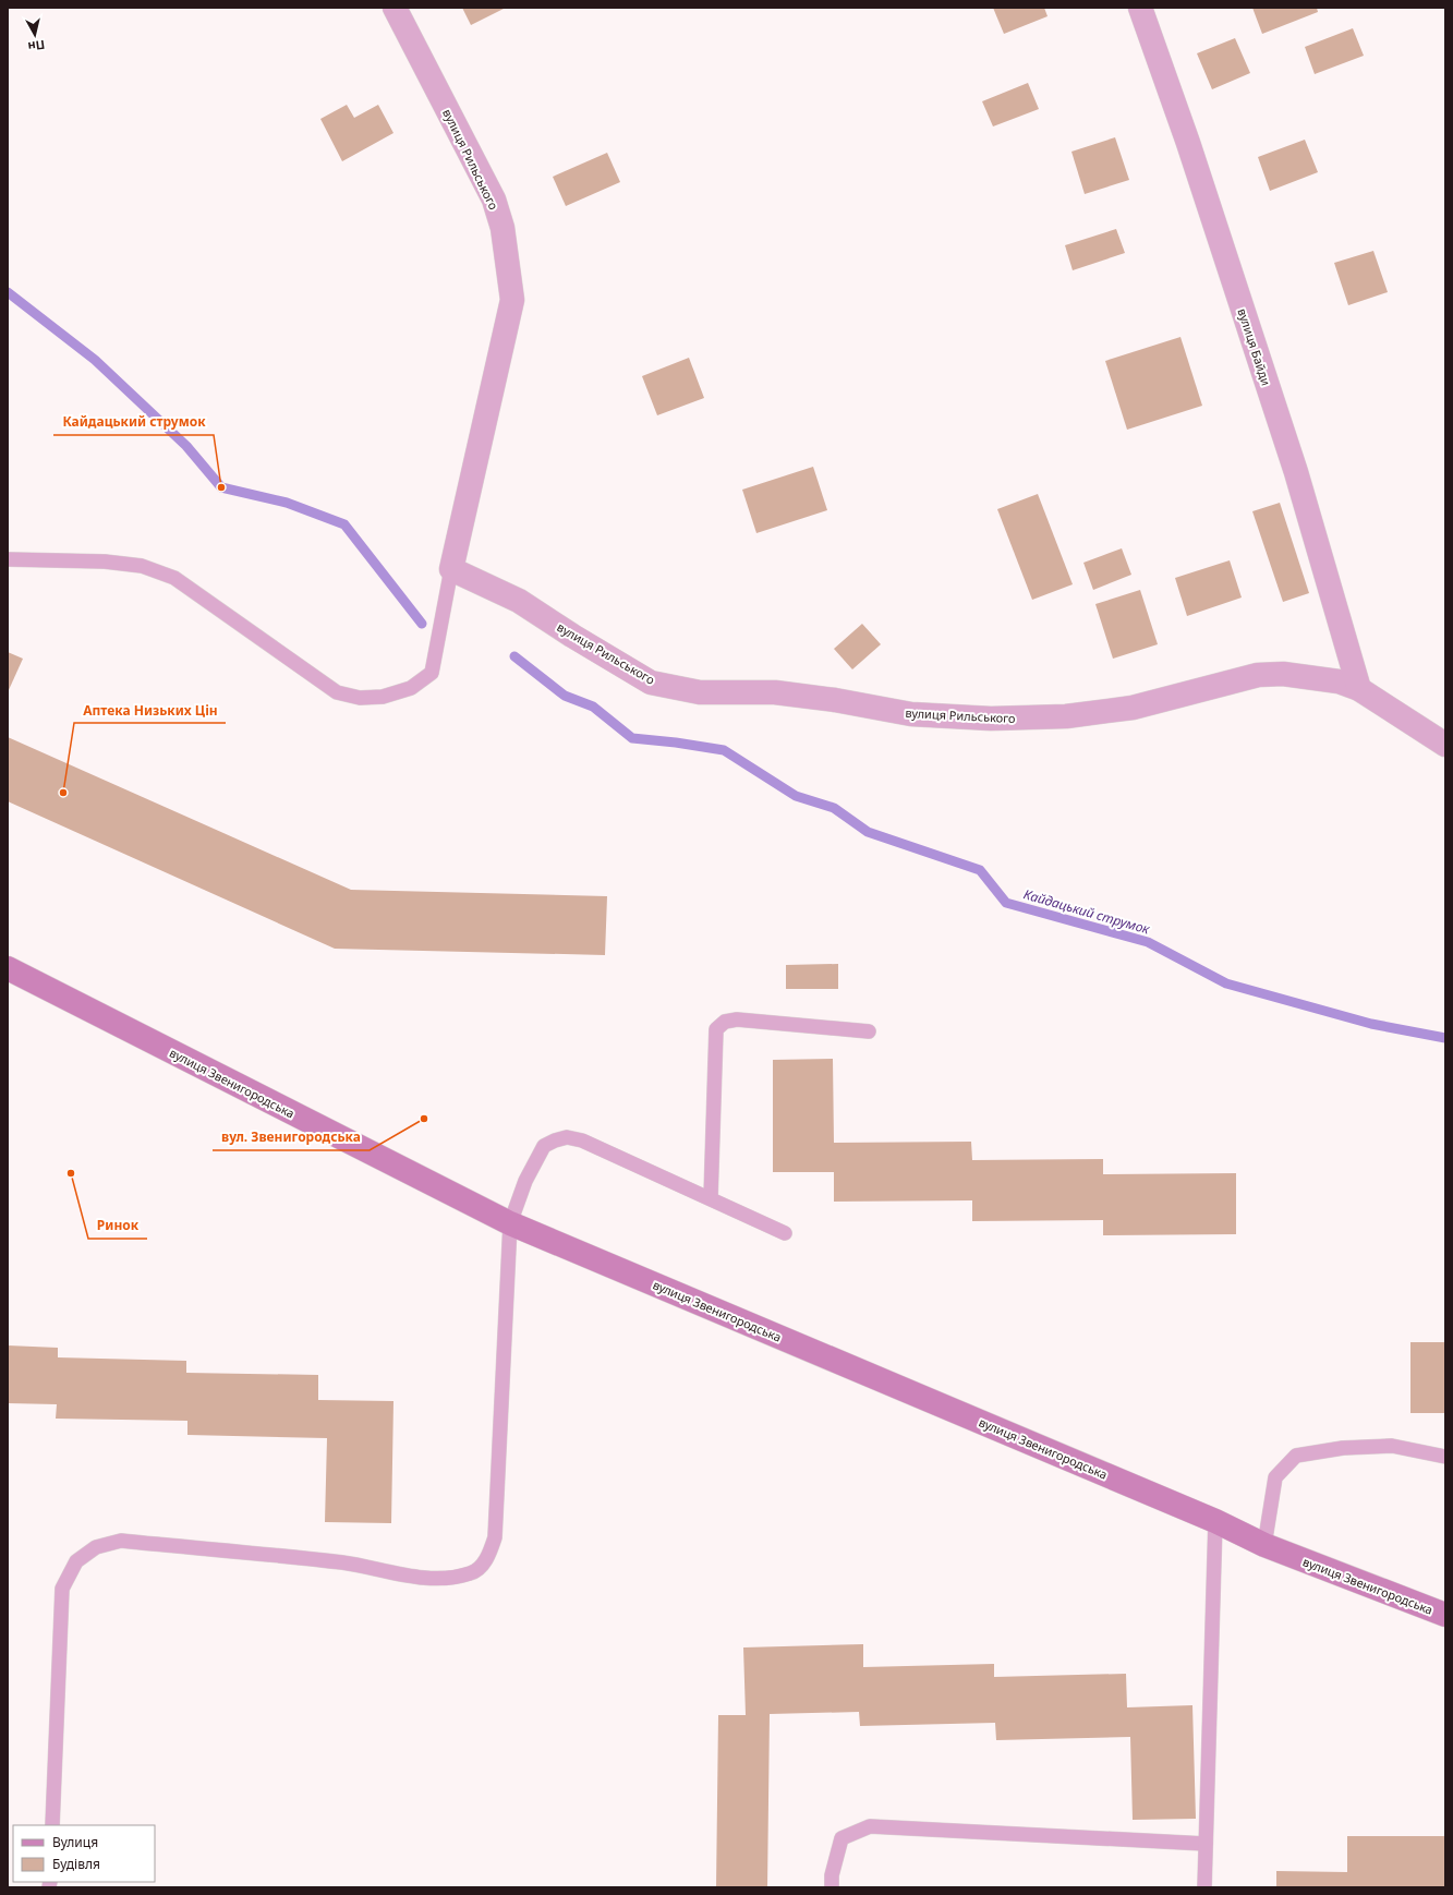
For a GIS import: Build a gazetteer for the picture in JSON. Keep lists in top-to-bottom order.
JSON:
{
  "streets": {
    "street": ["вулиця Рильського", "вулиця Байди", "вулиця Звенигородська"]
  },
  "crossings": [
    ["вулиця Рильського", "вулиця Байди"]
  ],
  "water": ["Кайдацький струмок"],
  "places": [
    "Кайдацький струмок",
    "Аптека Низьких Цін",
    "вул. Звенигородська",
    "Ринок"
  ],
  "legend": ["Вулиця", "Будівля"],
  "north": "bottom"
}
